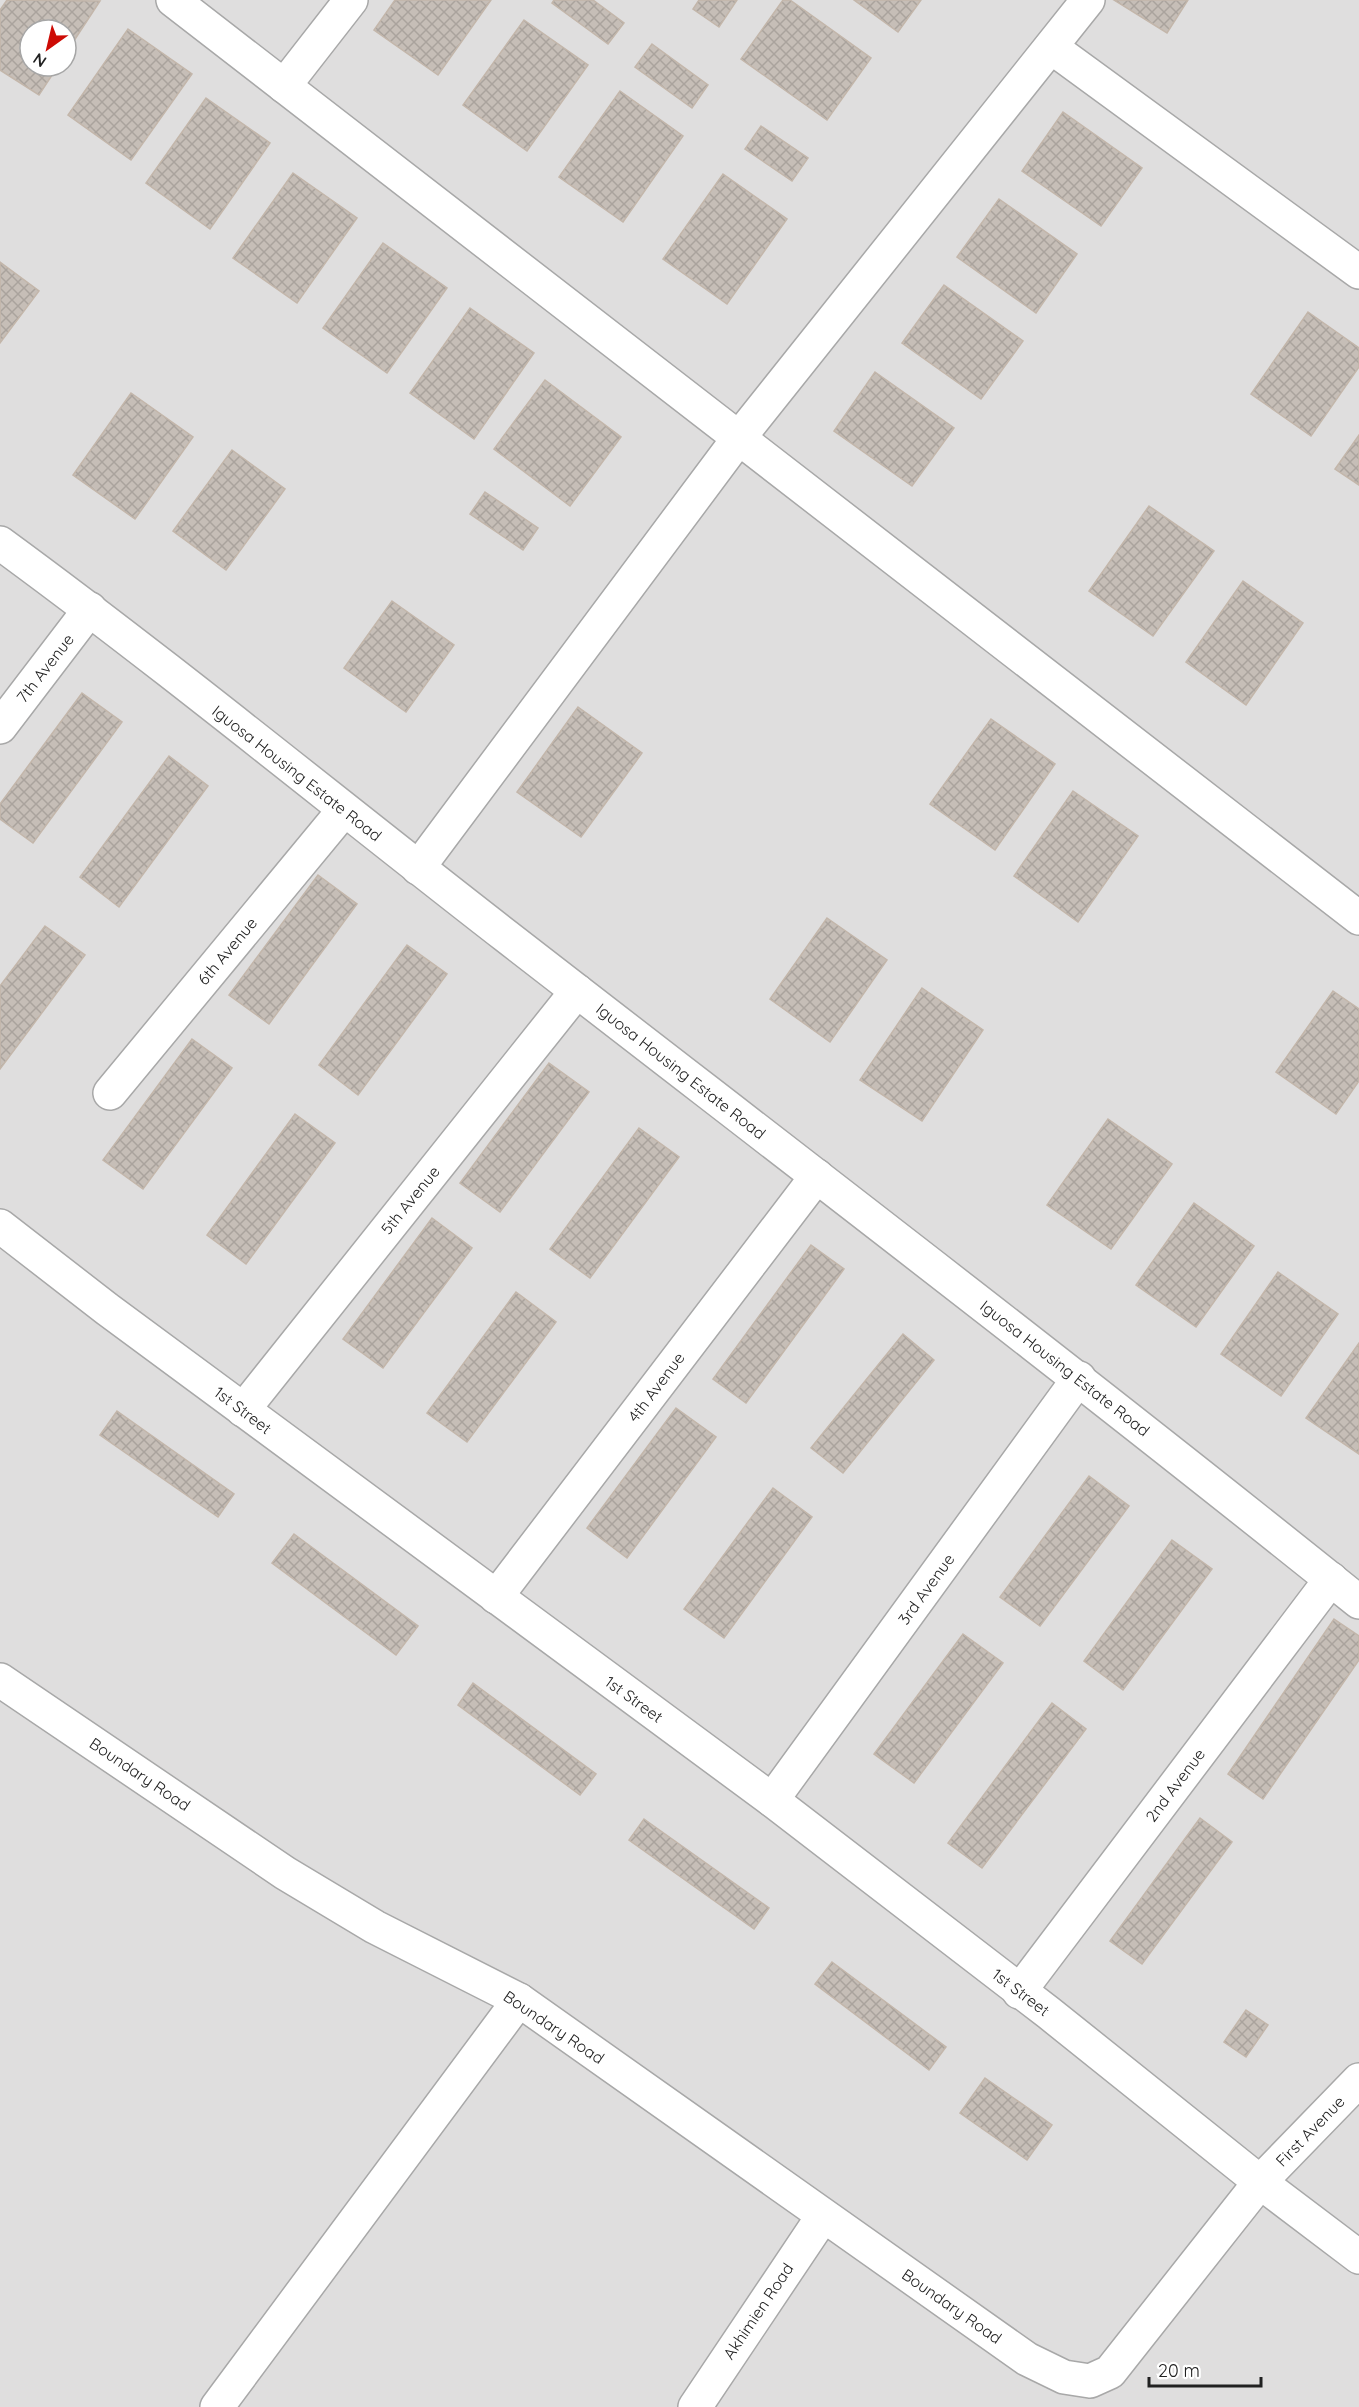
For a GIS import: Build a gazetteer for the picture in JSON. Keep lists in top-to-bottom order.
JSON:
{
  "streets": {
    "street": [
      "7th Avenue",
      "Iguosa Housing Estate Road",
      "6th Avenue",
      "5th Avenue",
      "4th Avenue",
      "1st Street",
      "3rd Avenue",
      "Boundary Road",
      "2nd Avenue",
      "First Avenue",
      "Akhimien Road"
    ]
  },
  "crossings": [
    ["7th Avenue", "Iguosa Housing Estate Road"],
    ["Iguosa Housing Estate Road", "6th Avenue"],
    ["Iguosa Housing Estate Road", "5th Avenue"],
    ["Iguosa Housing Estate Road", "4th Avenue"],
    ["Iguosa Housing Estate Road", "3rd Avenue"],
    ["Iguosa Housing Estate Road", "2nd Avenue"],
    ["5th Avenue", "1st Street"],
    ["4th Avenue", "1st Street"],
    ["1st Street", "3rd Avenue"],
    ["1st Street", "2nd Avenue"],
    ["1st Street", "First Avenue"],
    ["Boundary Road", "First Avenue"],
    ["Boundary Road", "Akhimien Road"]
  ],
  "scale_bar": "20 m",
  "north": "bottom left"
}
